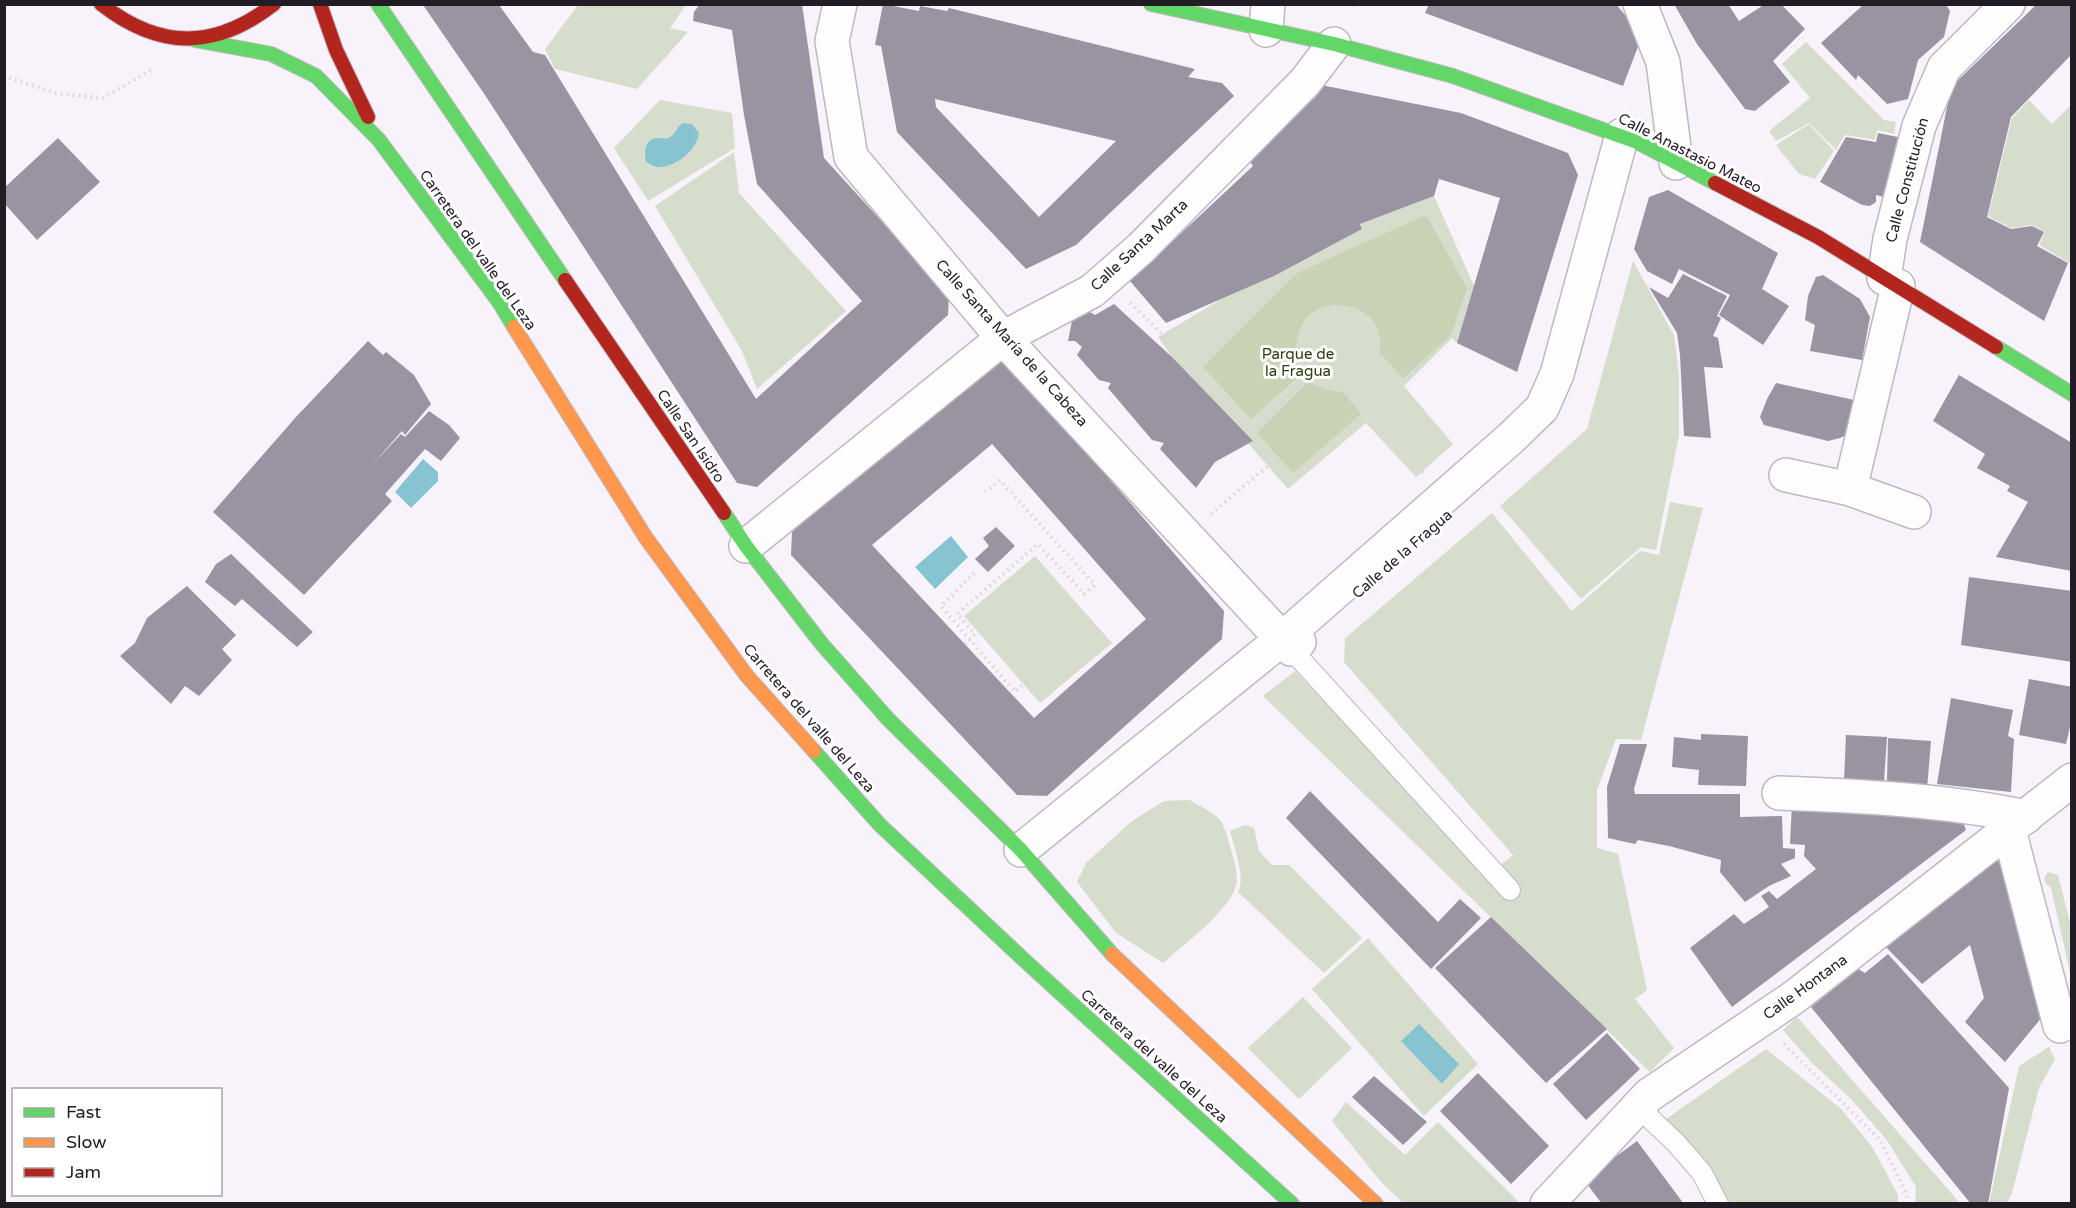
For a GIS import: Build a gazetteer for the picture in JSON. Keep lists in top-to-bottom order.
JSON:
{
  "streets": {
    "main road": ["Calle Anastasio Mateo", "Carretera del valle del Leza", "Calle San Isidro"],
    "street": [
      "Calle Constitución",
      "Calle Santa Marta",
      "Calle Santa María de la Cabeza",
      "Calle Hontana"
    ]
  },
  "crossings": [
    ["Calle Anastasio Mateo", "Calle Constitución"],
    ["Calle Anastasio Mateo", "Calle Santa Marta"],
    ["Calle Santa Marta", "Calle Santa María de la Cabeza"],
    ["Calle Santa Marta", "Calle San Isidro"]
  ],
  "parks": ["Parque de la Fragua"],
  "legend": ["Fast", "Slow", "Jam"]
}
